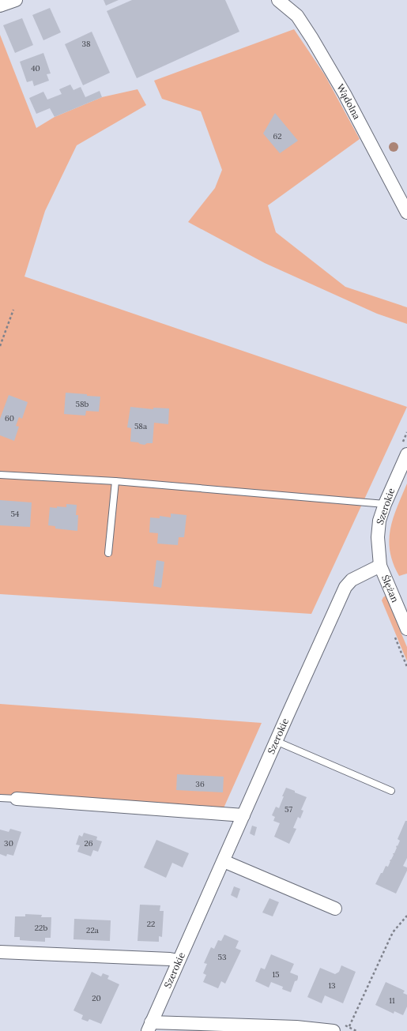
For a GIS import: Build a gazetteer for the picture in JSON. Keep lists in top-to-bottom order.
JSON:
{
  "streets": {
    "street": ["Wądolna", "Szerokie", "Ślężan"]
  },
  "crossings": [
    ["Szerokie", "Ślężan"]
  ],
  "house_numbers": [
    "38",
    "40",
    "62",
    "58b",
    "60",
    "58a",
    "54",
    "36",
    "57",
    "30",
    "26",
    "22",
    "22b",
    "22a",
    "53",
    "15",
    "13",
    "20",
    "11"
  ]
}
